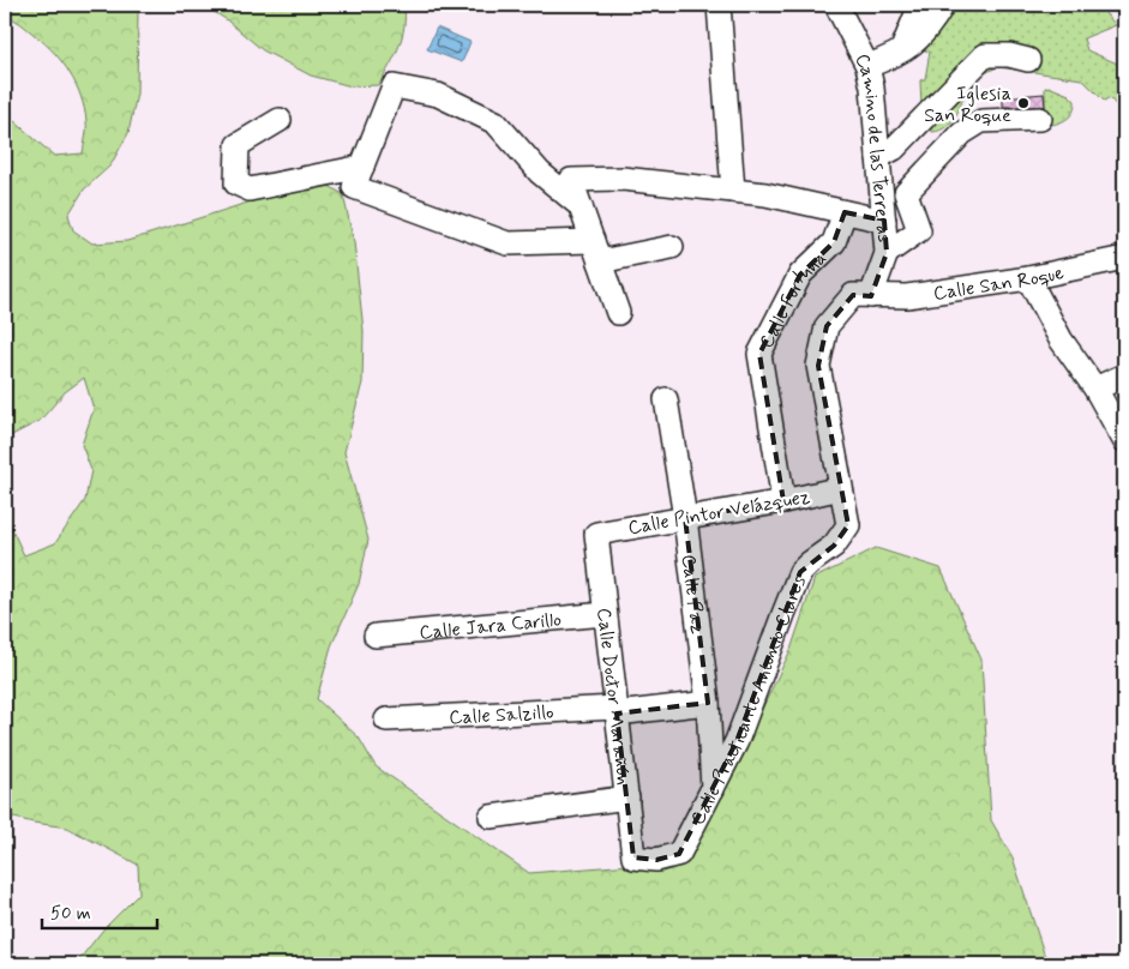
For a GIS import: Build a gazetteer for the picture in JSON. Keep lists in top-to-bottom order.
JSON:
{
  "streets": {
    "street": [
      "Camino de las Terreras",
      "Calle San Roque",
      "Calle Fortuna",
      "Calle Pintor Velázquez",
      "Calle Paz",
      "Calle Jara Carillo",
      "Calle Doctor Marañón",
      "Calle Practicante Antonio Clares",
      "Calle Salzillo"
    ]
  },
  "crossings": [
    ["Camino de las Terreras", "Calle San Roque"],
    ["Camino de las Terreras", "Calle Practicante Antonio Clares"],
    ["Calle San Roque", "Calle Practicante Antonio Clares"],
    ["Calle Fortuna", "Calle Pintor Velázquez"],
    ["Calle Pintor Velázquez", "Calle Paz"],
    ["Calle Pintor Velázquez", "Calle Doctor Marañón"],
    ["Calle Pintor Velázquez", "Calle Practicante Antonio Clares"],
    ["Calle Paz", "Calle Practicante Antonio Clares"],
    ["Calle Paz", "Calle Salzillo"],
    ["Calle Jara Carillo", "Calle Doctor Marañón"],
    ["Calle Doctor Marañón", "Calle Practicante Antonio Clares"],
    ["Calle Doctor Marañón", "Calle Salzillo"]
  ],
  "places": ["Iglesia San Roque"],
  "scale_bar": "50 m"
}
